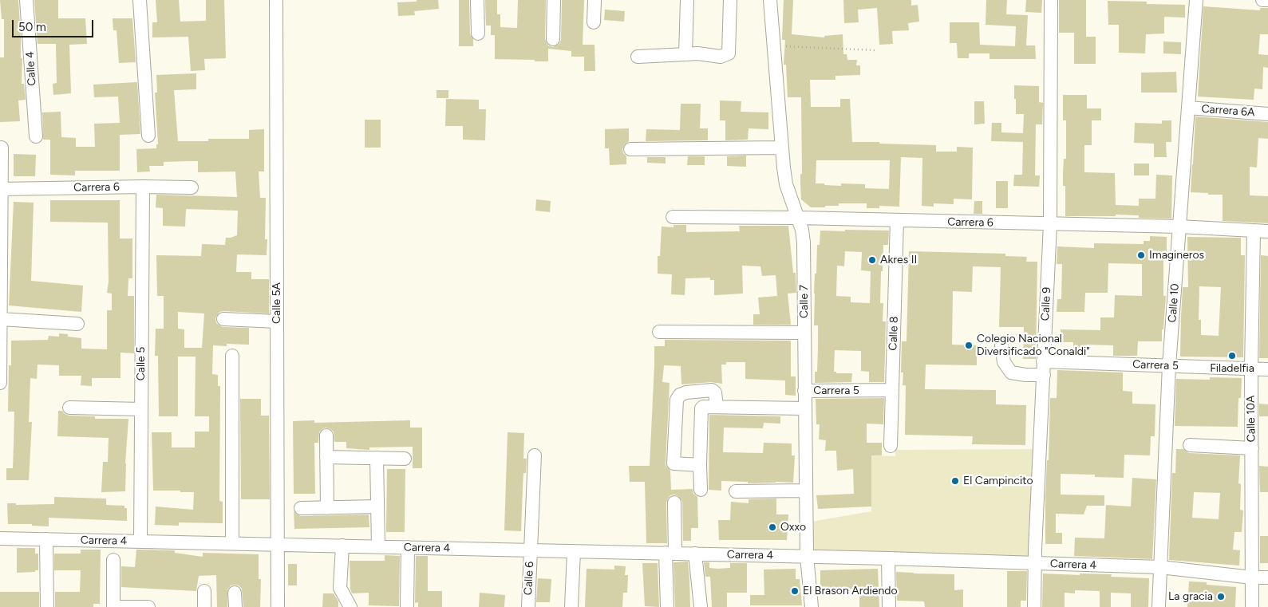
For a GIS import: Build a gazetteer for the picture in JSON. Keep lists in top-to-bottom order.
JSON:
{
  "streets": {
    "street": [
      "Calle 4",
      "Carrera 6A",
      "Carrera 6",
      "Calle 7",
      "Calle 5A",
      "Calle 10",
      "Calle 9",
      "Calle 8",
      "Calle 5",
      "Carrera 5",
      "Calle 10A",
      "Carrera 4",
      "Calle 6"
    ]
  },
  "crossings": [
    ["Carrera 6A", "Calle 10"],
    ["Carrera 6", "Calle 7"],
    ["Carrera 6", "Calle 10"],
    ["Carrera 6", "Calle 9"],
    ["Carrera 6", "Calle 8"],
    ["Carrera 6", "Calle 5"],
    ["Carrera 6", "Calle 10A"],
    ["Calle 7", "Carrera 5"],
    ["Calle 7", "Carrera 4"],
    ["Calle 5A", "Carrera 4"],
    ["Calle 10", "Carrera 5"],
    ["Calle 10", "Carrera 4"],
    ["Calle 9", "Carrera 5"],
    ["Calle 9", "Carrera 4"],
    ["Calle 8", "Carrera 5"],
    ["Calle 5", "Carrera 4"],
    ["Carrera 5", "Calle 10A"],
    ["Calle 10A", "Carrera 4"],
    ["Carrera 4", "Calle 6"]
  ],
  "places": [
    "Imagineros",
    "Akres II",
    "Colegio Nacional Diversificado \"Conaldi\"",
    "Filadelfia",
    "El Campincito",
    "Oxxo",
    "El Brason Ardiendo",
    "La gracia"
  ],
  "scale_bar": "50 m"
}
